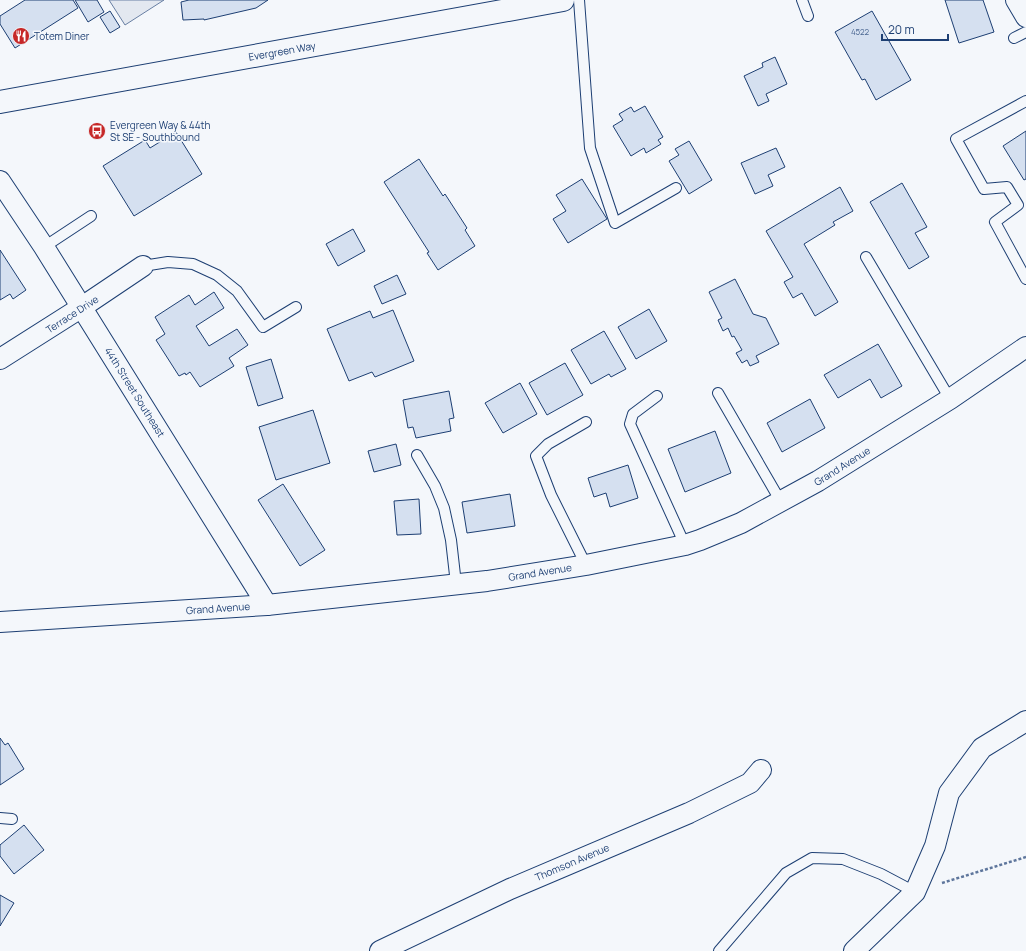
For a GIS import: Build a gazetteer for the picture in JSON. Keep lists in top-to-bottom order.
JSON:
{
  "streets": {
    "main road": ["Evergreen Way"],
    "street": [
      "Terrace Drive",
      "44th Street Southeast",
      "Grand Avenue",
      "Thomson Avenue"
    ]
  },
  "crossings": [
    ["Terrace Drive", "44th Street Southeast"],
    ["44th Street Southeast", "Grand Avenue"]
  ],
  "places": {
    "restaurant": ["Totem Diner"],
    "bus stop": ["Evergreen Way & 44th St SE - Southbound"]
  },
  "house_numbers": ["4522"],
  "scale_bar": "20 m"
}
